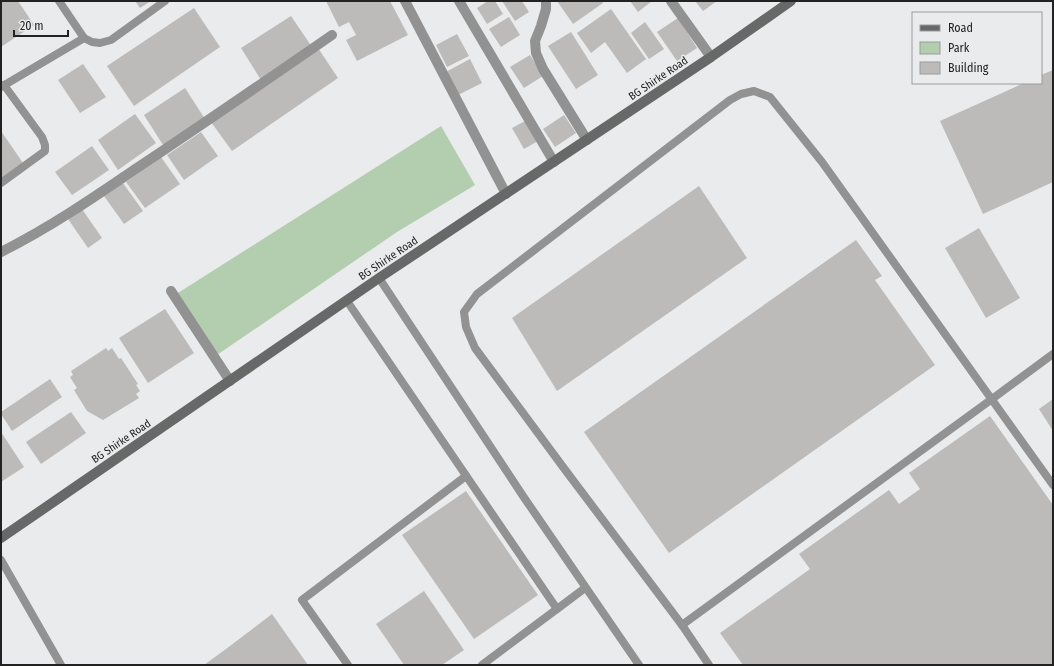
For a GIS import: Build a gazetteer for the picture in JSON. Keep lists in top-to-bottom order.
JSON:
{
  "streets": {
    "street": ["BG Shirke Road"]
  },
  "legend": ["Road", "Park", "Building"],
  "scale_bar": "20 m"
}
